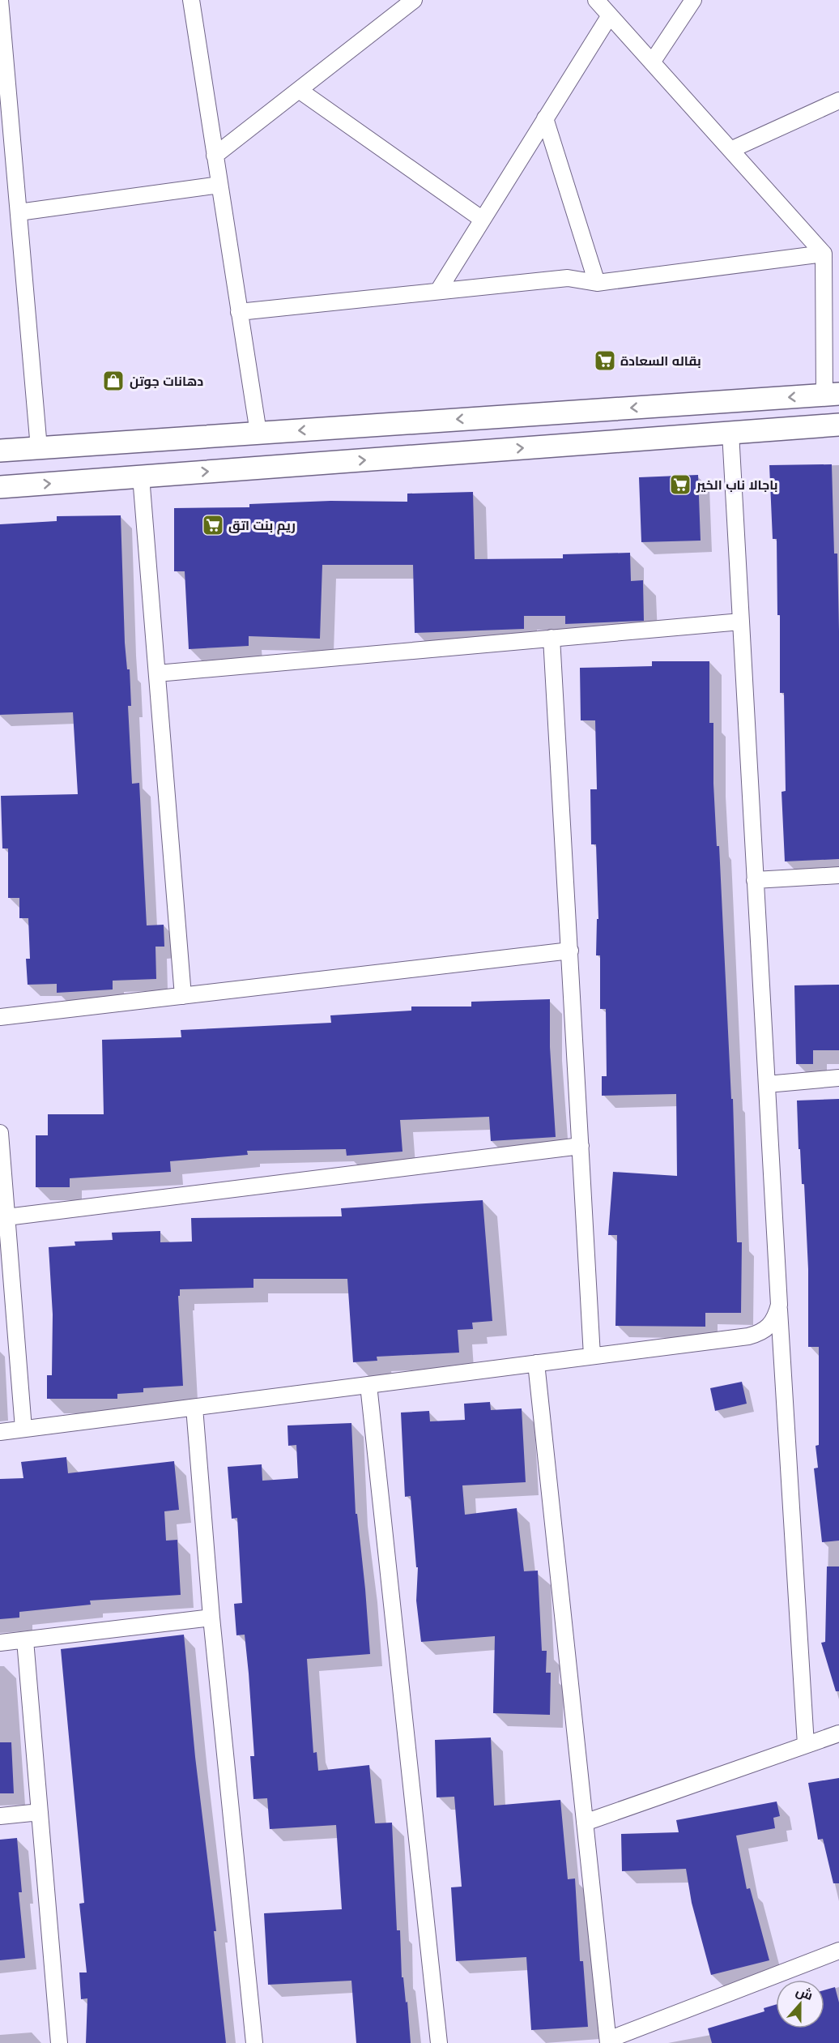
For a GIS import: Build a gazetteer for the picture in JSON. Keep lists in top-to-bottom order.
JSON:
{
  "places": {
    "supermarket": ["بقاله السعادة", "باجالا ناب الخير", "ريم بنت اتق"],
    "shop": ["دهانات جوتن"]
  },
  "north": "top"
}
